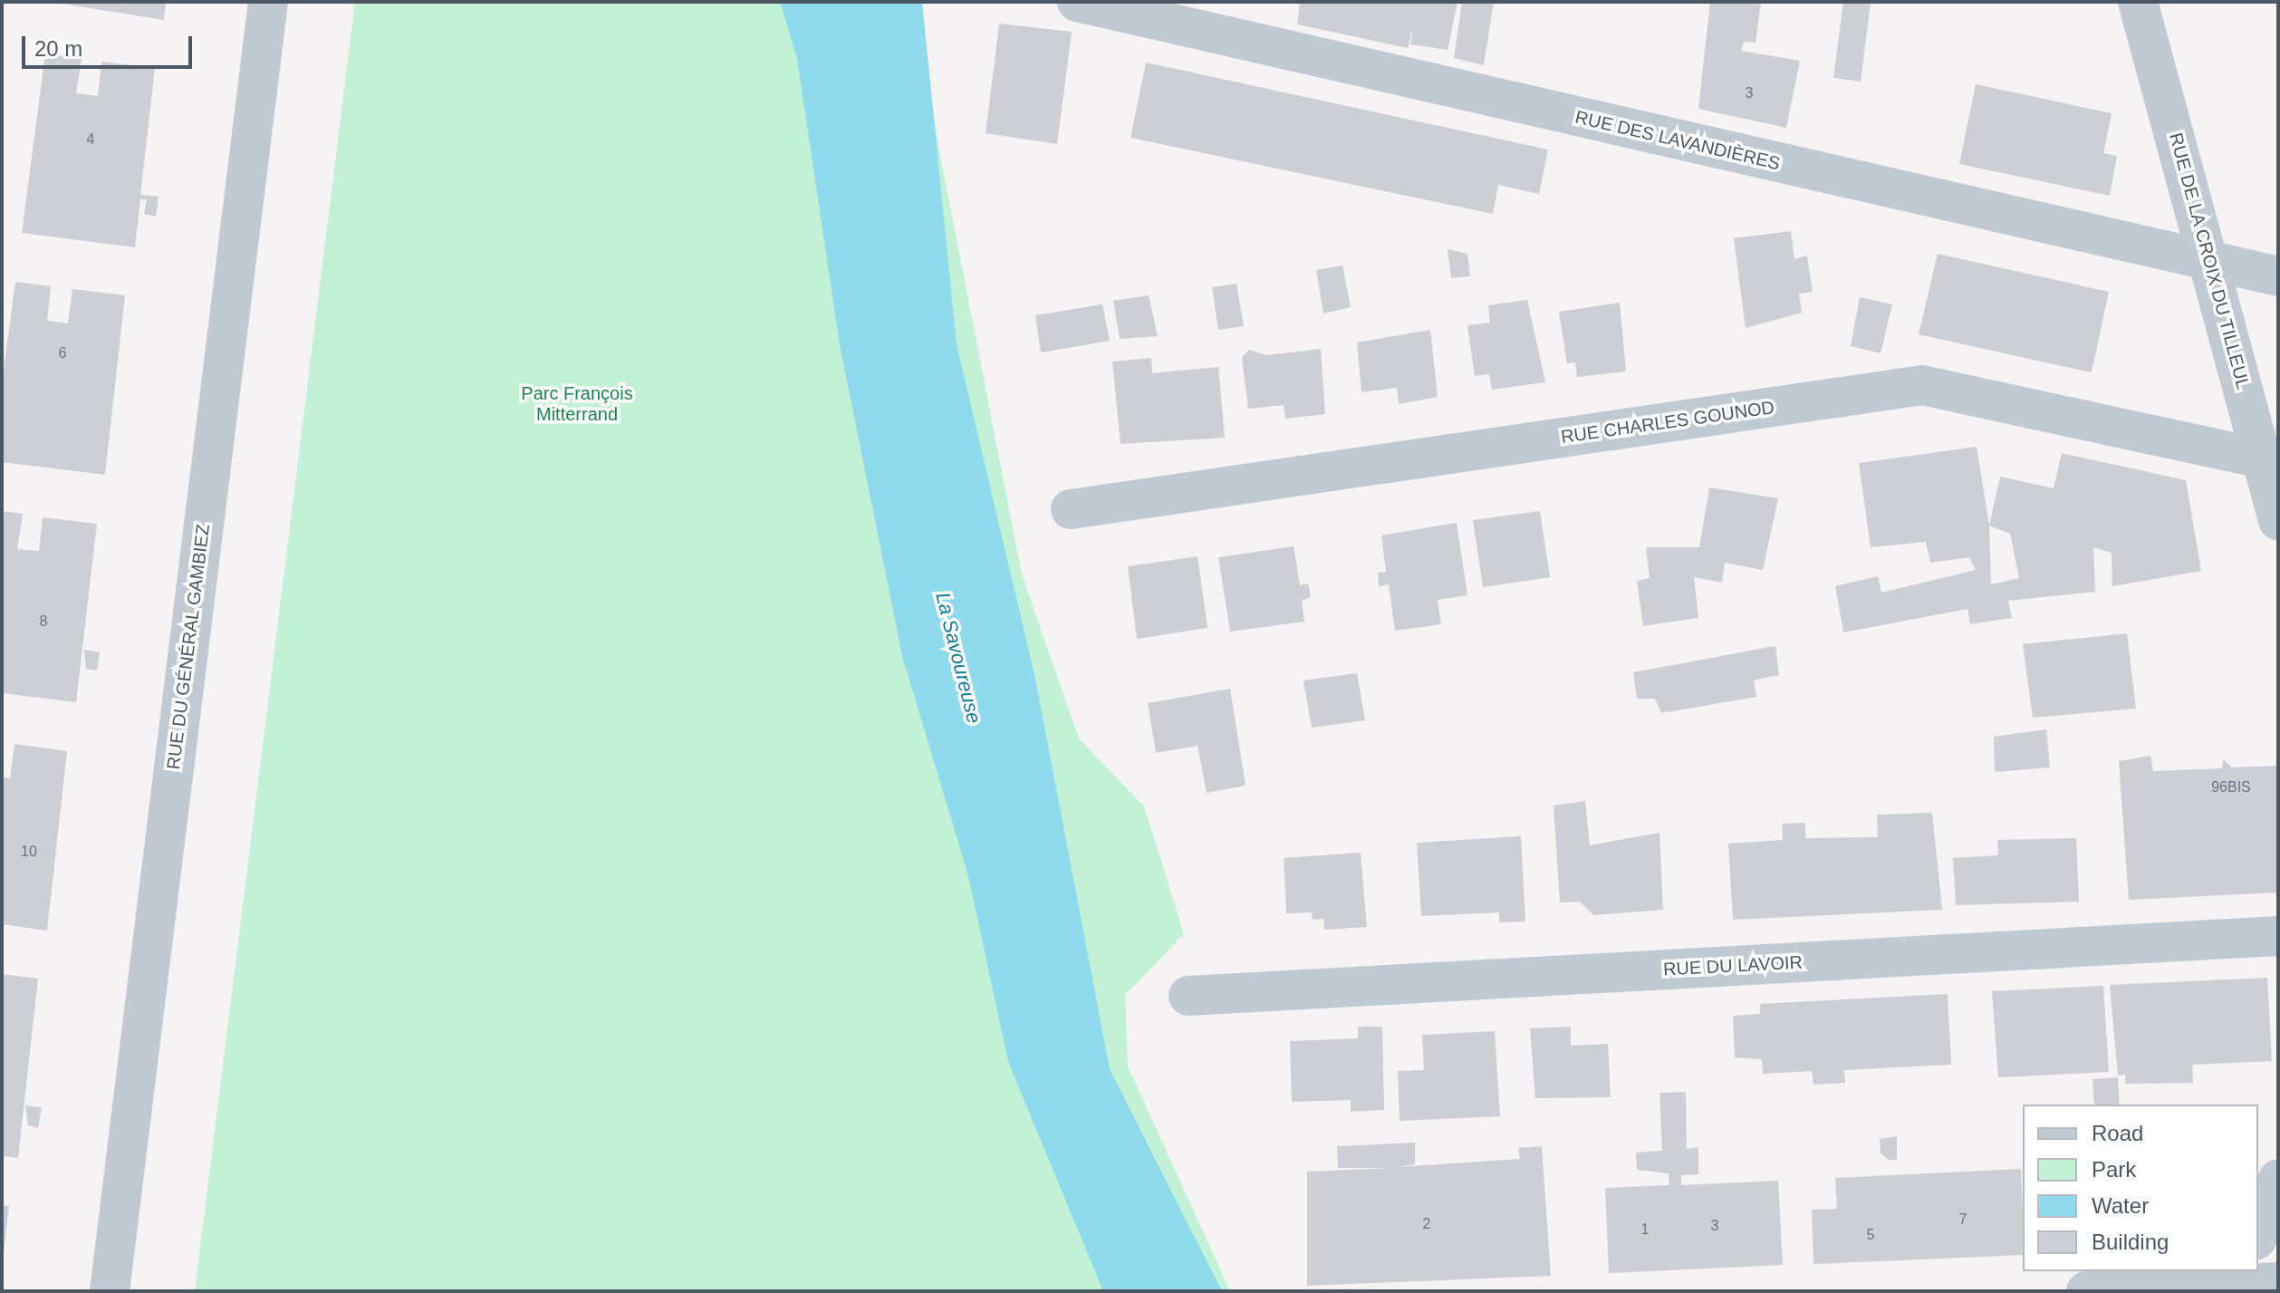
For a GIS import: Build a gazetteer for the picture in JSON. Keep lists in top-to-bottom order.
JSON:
{
  "streets": {
    "street": [
      "RUE DES LAVANDIÈRES",
      "RUE DE LA CROIX DU TILLEUL",
      "RUE CHARLES GOUNOD",
      "RUE DU GÉNÉRAL GAMBIEZ",
      "RUE DU LAVOIR"
    ]
  },
  "crossings": [
    ["RUE DES LAVANDIÈRES", "RUE DE LA CROIX DU TILLEUL"],
    ["RUE DE LA CROIX DU TILLEUL", "RUE CHARLES GOUNOD"]
  ],
  "water": ["La Savoureuse"],
  "parks": ["Parc François Mitterrand"],
  "house_numbers": [
    "3",
    "4",
    "6",
    "8",
    "96BIS",
    "10",
    "7",
    "2",
    "3",
    "1",
    "5"
  ],
  "legend": [
    "Road",
    "Park",
    "Water",
    "Building"
  ],
  "scale_bar": "20 m"
}
